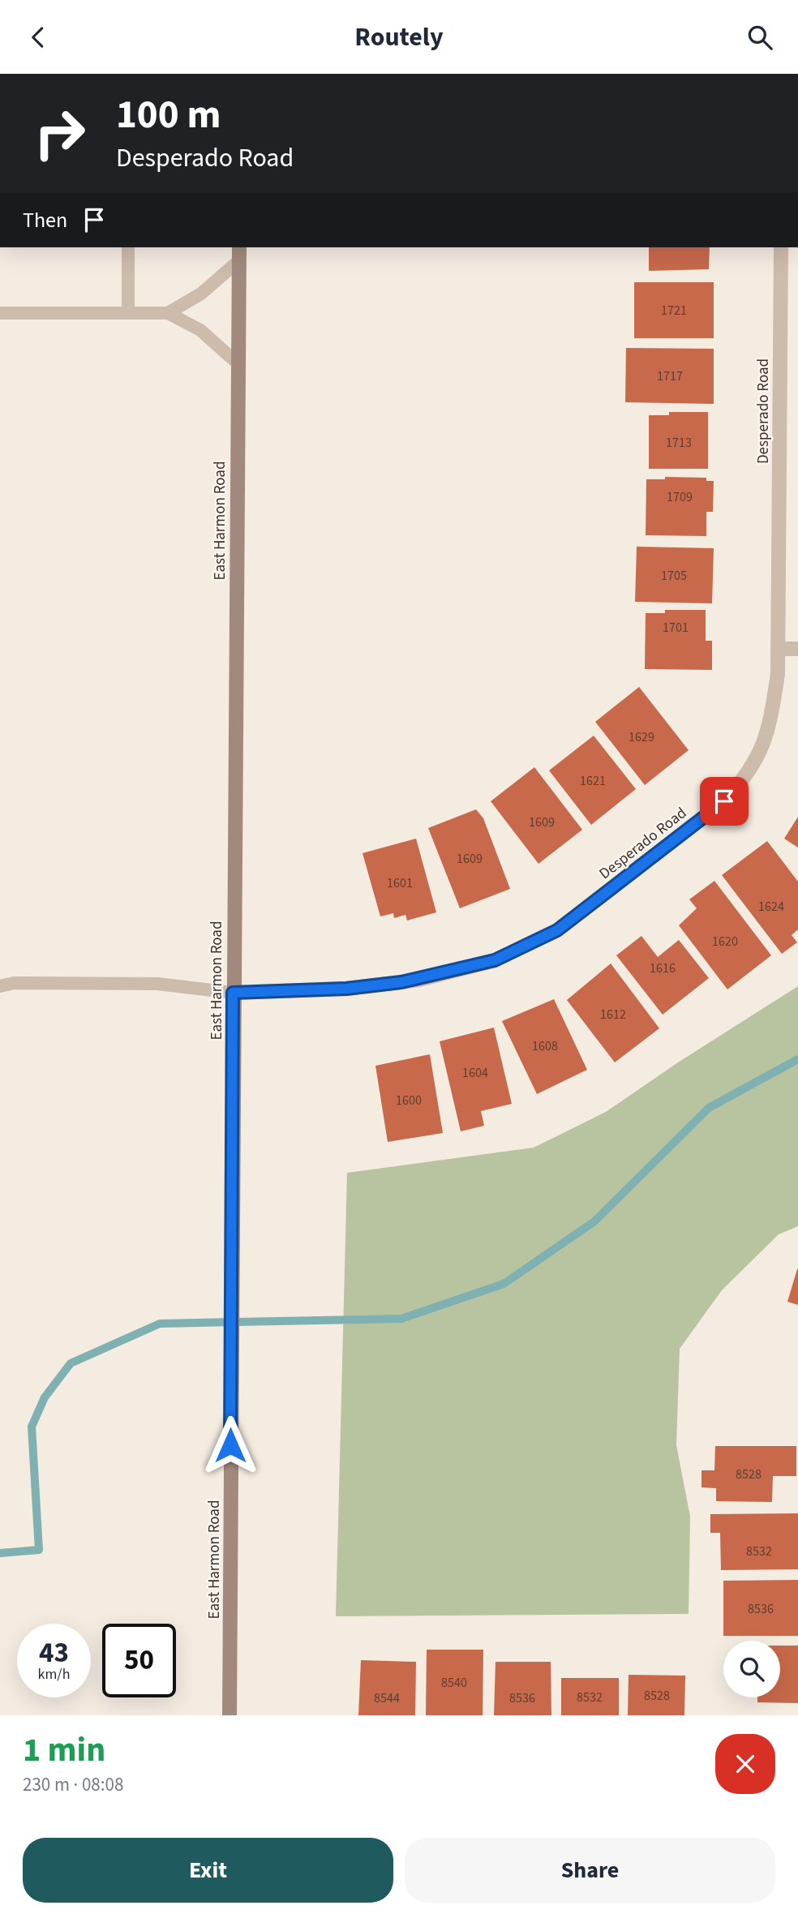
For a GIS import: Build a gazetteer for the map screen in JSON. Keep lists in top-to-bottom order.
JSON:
{
  "streets": {
    "main road": ["East Harmon Road"],
    "street": ["Desperado Road"]
  },
  "crossings": [
    ["Desperado Road", "East Harmon Road"]
  ],
  "house_numbers": [
    "1721",
    "1717",
    "1713",
    "1709",
    "1705",
    "1701",
    "1629",
    "1621",
    "1609",
    "1609",
    "1601",
    "1624",
    "1620",
    "1616",
    "1612",
    "1608",
    "1604",
    "1600",
    "8528",
    "8532",
    "8536",
    "8540",
    "8528",
    "8532",
    "8544",
    "8536"
  ],
  "page": {
    "header": "Routely",
    "turn": ["100 m", "Desperado Road"],
    "then": "Then",
    "speed": "43 km/h",
    "limit": "50",
    "heading": ["1 min", "230 m · 08:08"],
    "buttons": ["Exit", "Share"]
  }
}
